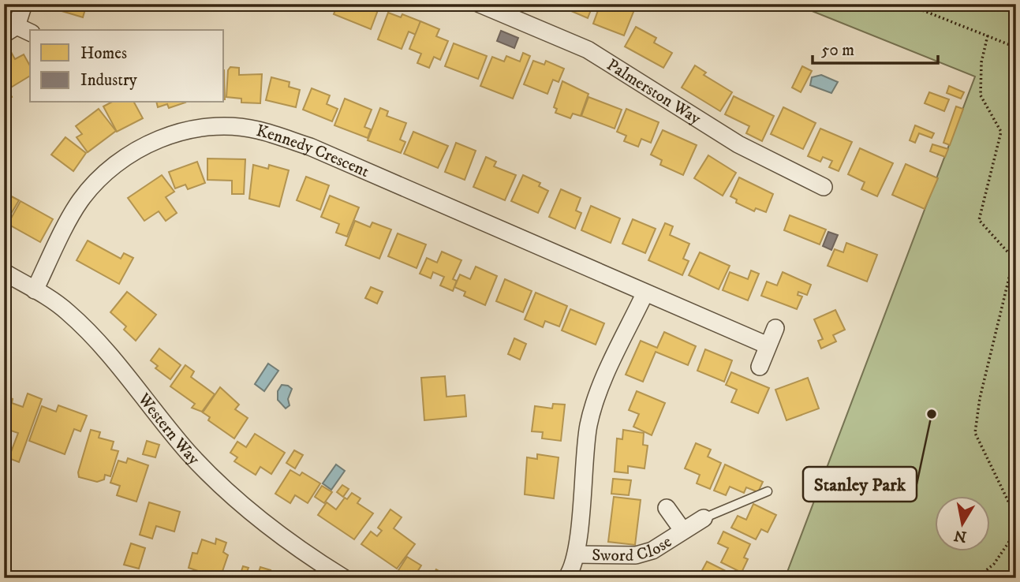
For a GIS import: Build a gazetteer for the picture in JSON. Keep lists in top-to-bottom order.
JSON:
{
  "streets": {
    "street": [
      "Palmerston Way",
      "Kennedy Crescent",
      "Western Way",
      "Sword Close"
    ]
  },
  "crossings": [
    ["Kennedy Crescent", "Western Way"]
  ],
  "places": ["Stanley Park"],
  "legend": ["Homes", "Industry"],
  "scale_bar": "50 m",
  "north": "bottom"
}
